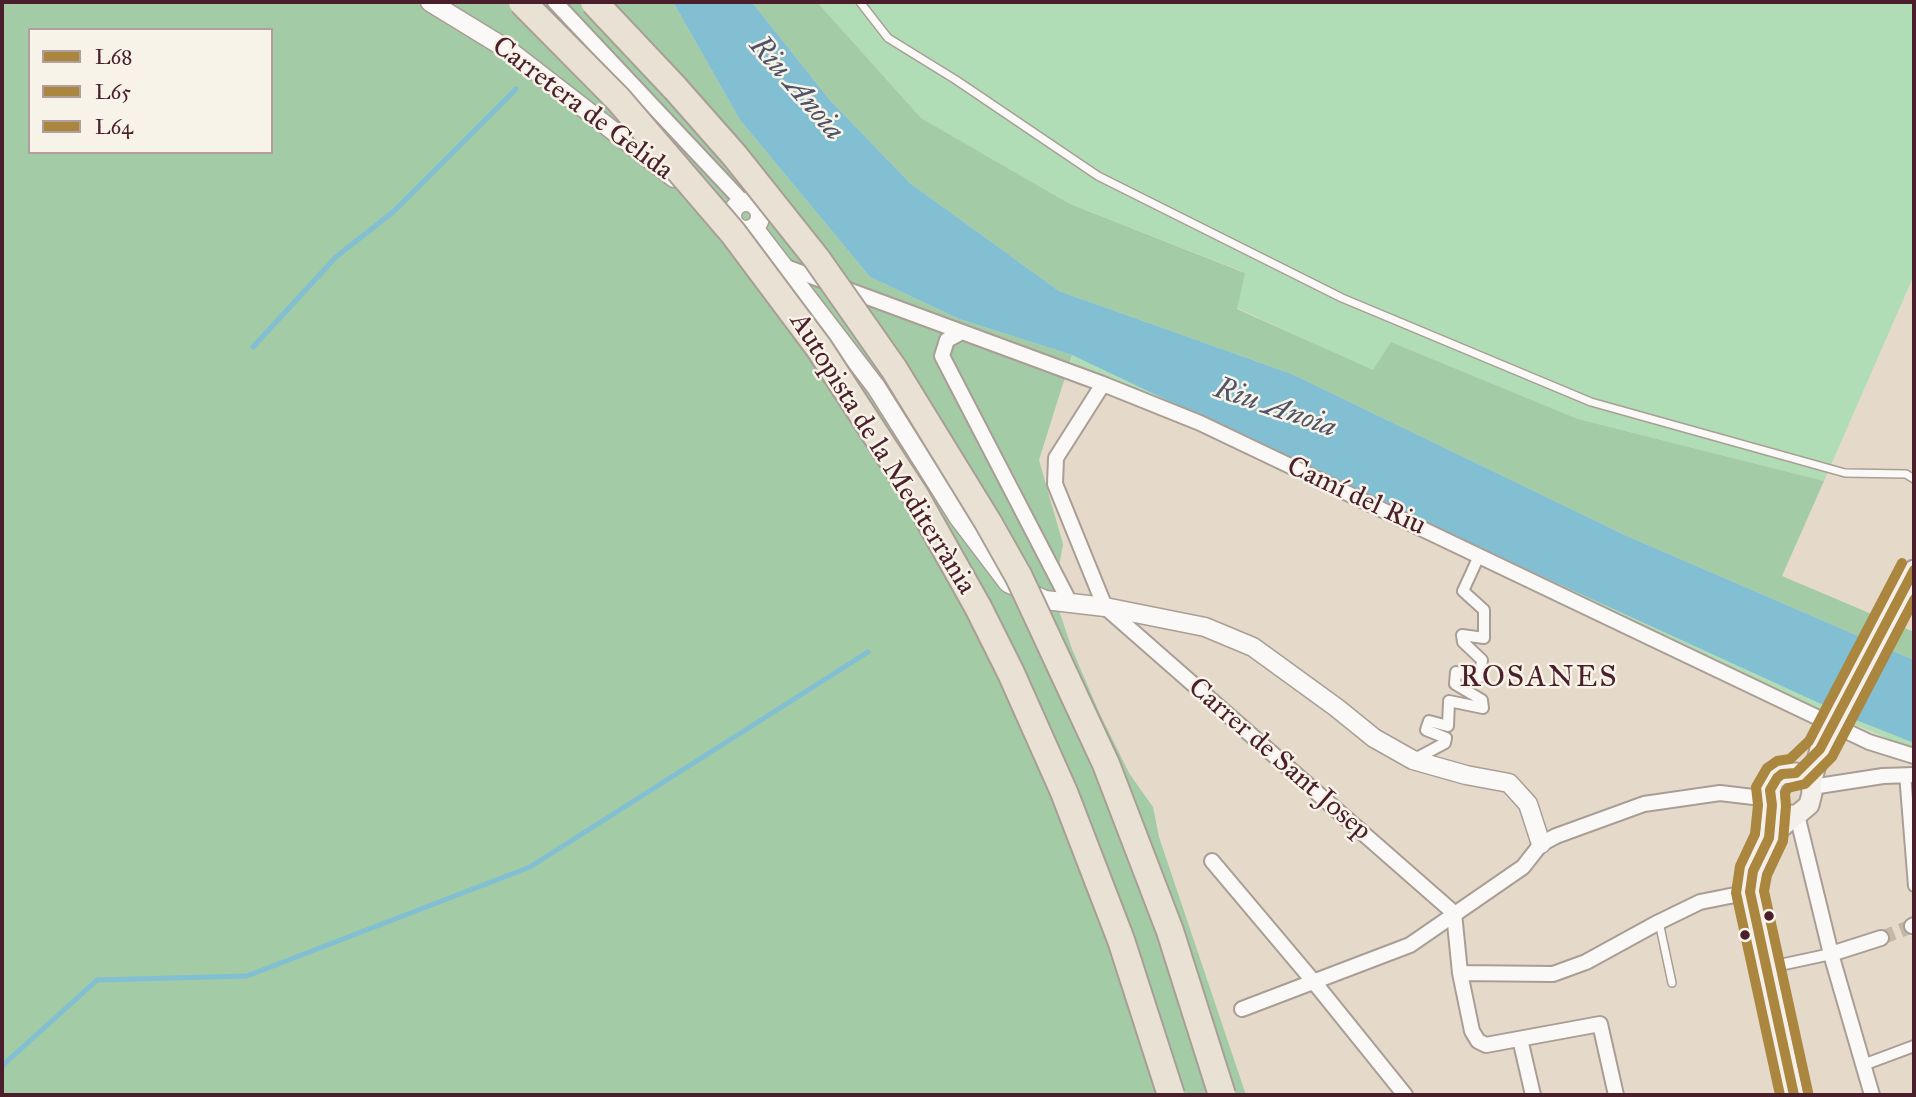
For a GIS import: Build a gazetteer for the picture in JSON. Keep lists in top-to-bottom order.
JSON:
{
  "streets": {
    "highway": ["Autopista de la Mediterrània"],
    "street": ["Carretera de Gelida", "Camí del Riu", "Carrer de Sant Josep"]
  },
  "districts": ["ROSANES"],
  "water": ["Riu Anoia"],
  "lines": ["transit line L64", "transit line L68", "transit line L65"],
  "legend": ["L68", "L65", "L64"]
}
